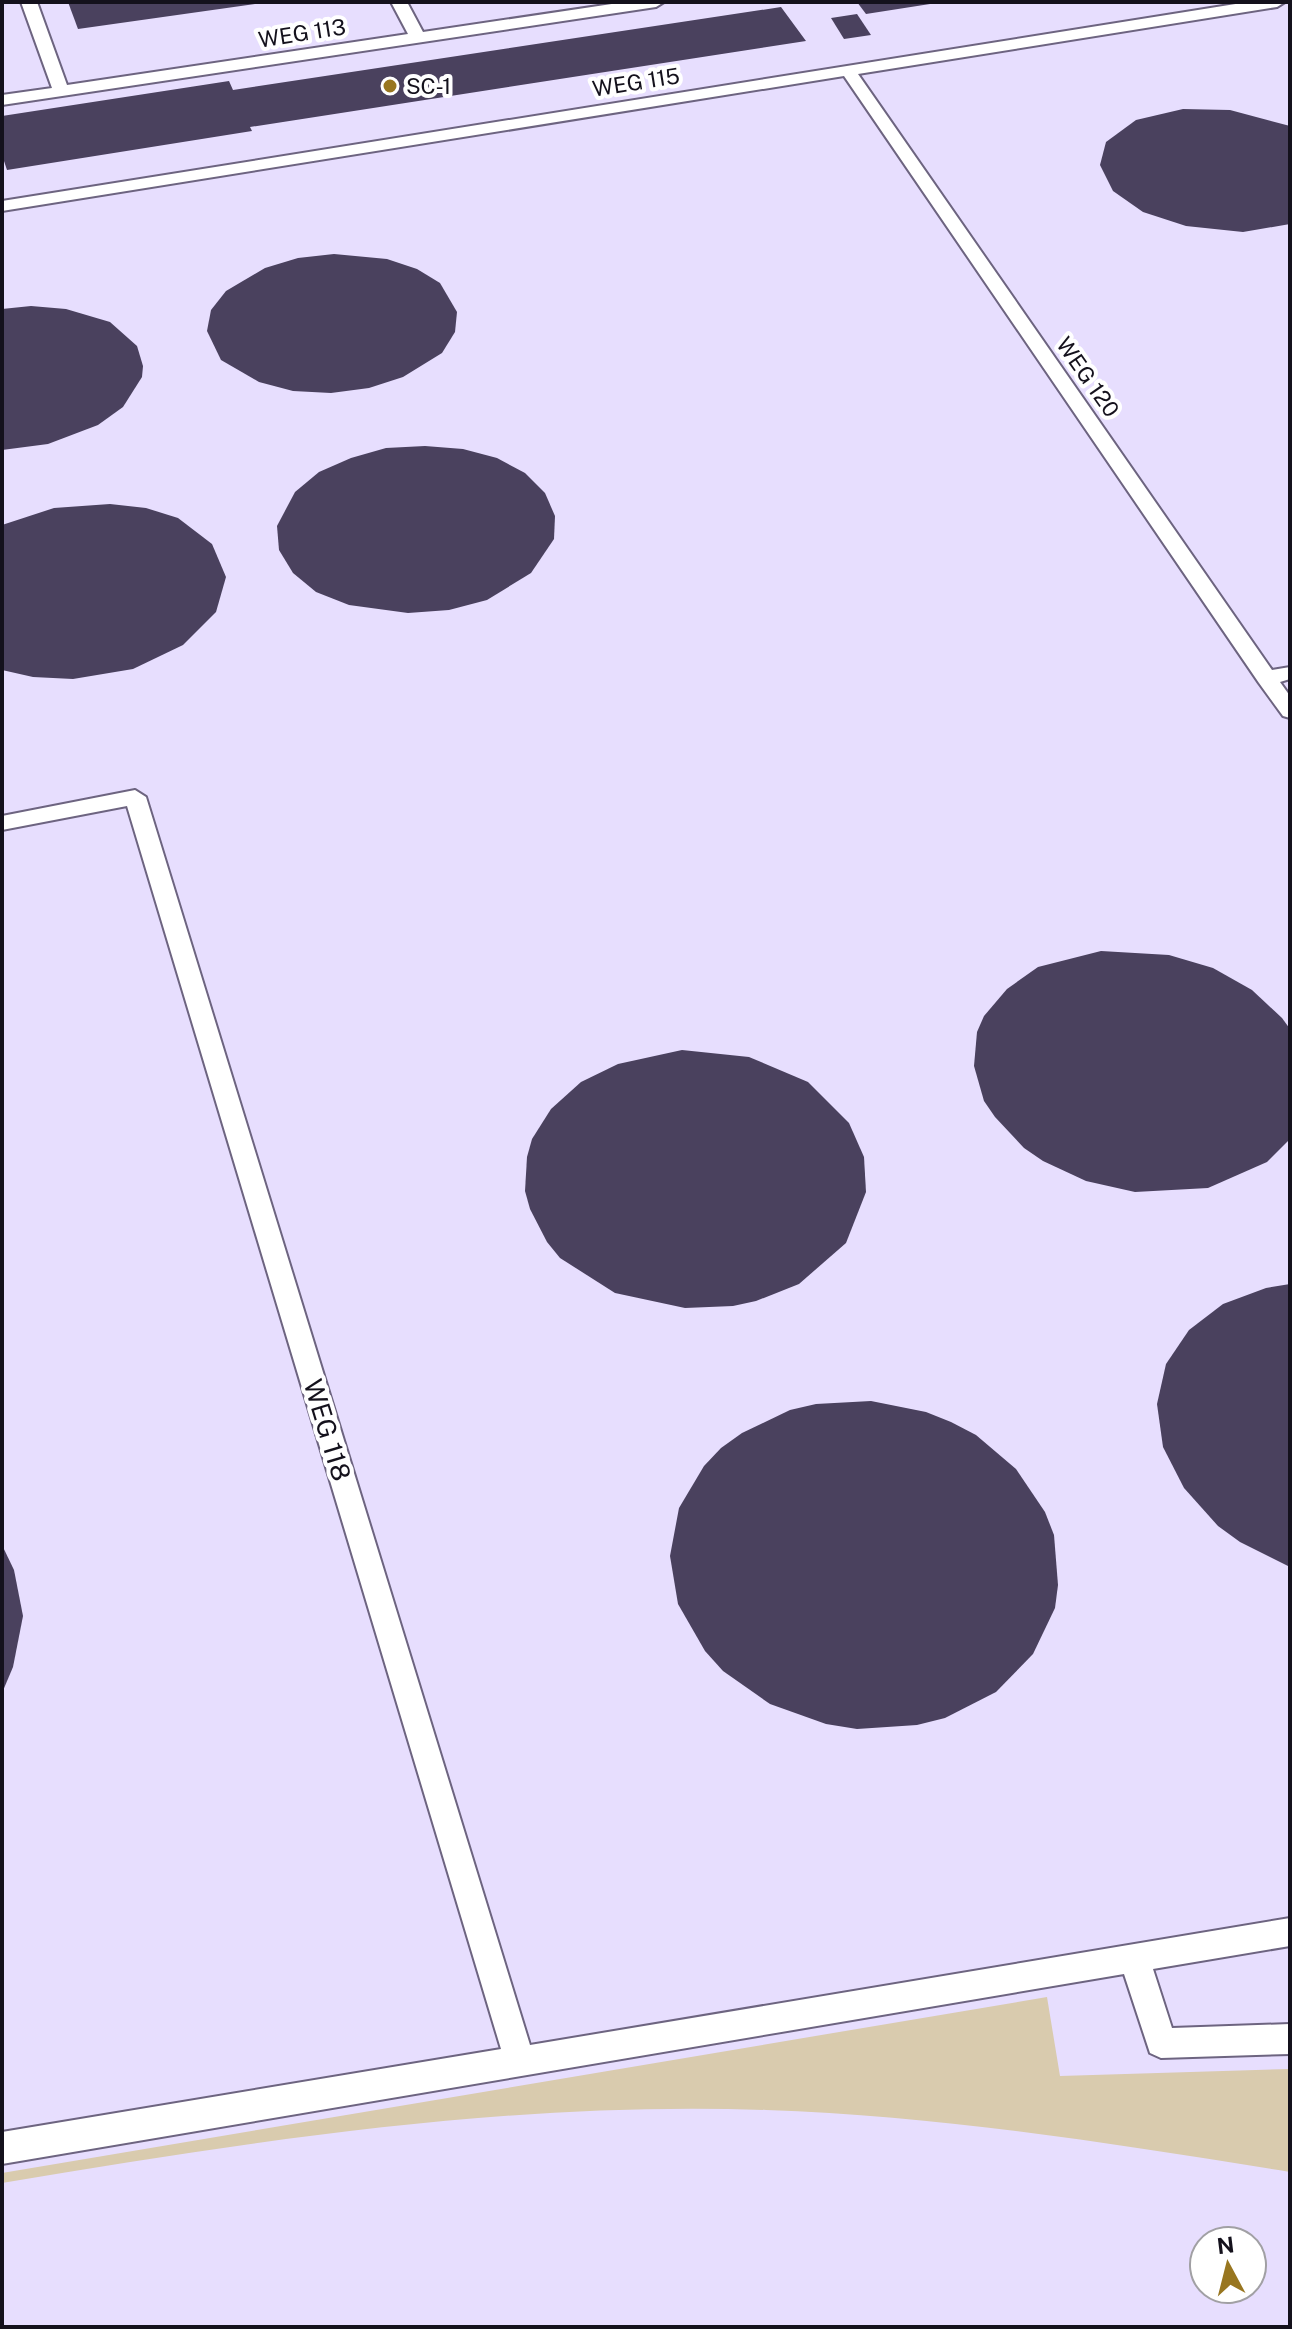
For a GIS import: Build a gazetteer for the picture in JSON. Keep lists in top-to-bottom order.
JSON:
{
  "streets": {
    "lane": [
      "WEG 113",
      "WEG 115",
      "WEG 120",
      "WEG 118"
    ]
  },
  "crossings": [
    ["WEG 115", "WEG 120"]
  ],
  "places": ["SC-1"],
  "north": "top"
}
